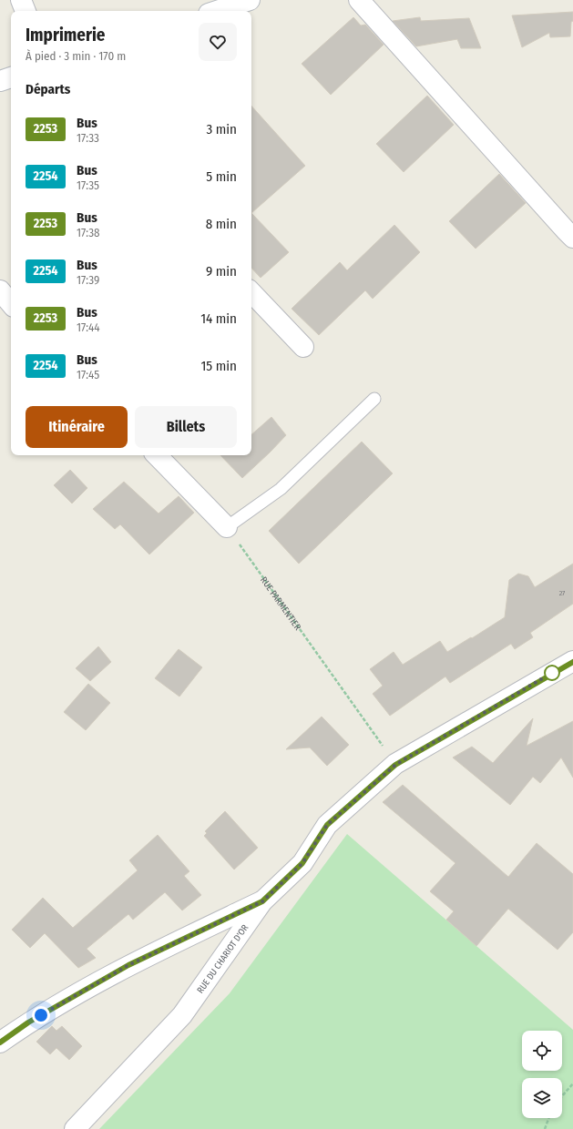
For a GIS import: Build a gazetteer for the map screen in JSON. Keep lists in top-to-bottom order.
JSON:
{
  "streets": {
    "street": ["RUE DU CHARIOT D'OR"],
    "path": ["RUE PARMENTIER"]
  },
  "crossings": [
    ["RUE PARMENTIER", "RUE DU CHARIOT D'OR"]
  ],
  "lines": ["bus line 2253"],
  "house_numbers": ["27"],
  "page": {
    "heading": [
      ["Imprimerie", "À pied · 3 min · 170 m"],
      "Départs"
    ],
    "list": [
      {
        "mark": "2253",
        "name": "Bus",
        "note": "17:33",
        "value": "3 min"
      },
      {
        "mark": "2254",
        "name": "Bus",
        "note": "17:35",
        "value": "5 min"
      },
      {
        "mark": "2253",
        "name": "Bus",
        "note": "17:38",
        "value": "8 min"
      },
      {
        "mark": "2254",
        "name": "Bus",
        "note": "17:39",
        "value": "9 min"
      },
      {
        "mark": "2253",
        "name": "Bus",
        "note": "17:44",
        "value": "14 min"
      },
      {
        "mark": "2254",
        "name": "Bus",
        "note": "17:45",
        "value": "15 min"
      }
    ],
    "buttons": ["Itinéraire", "Billets"]
  }
}
